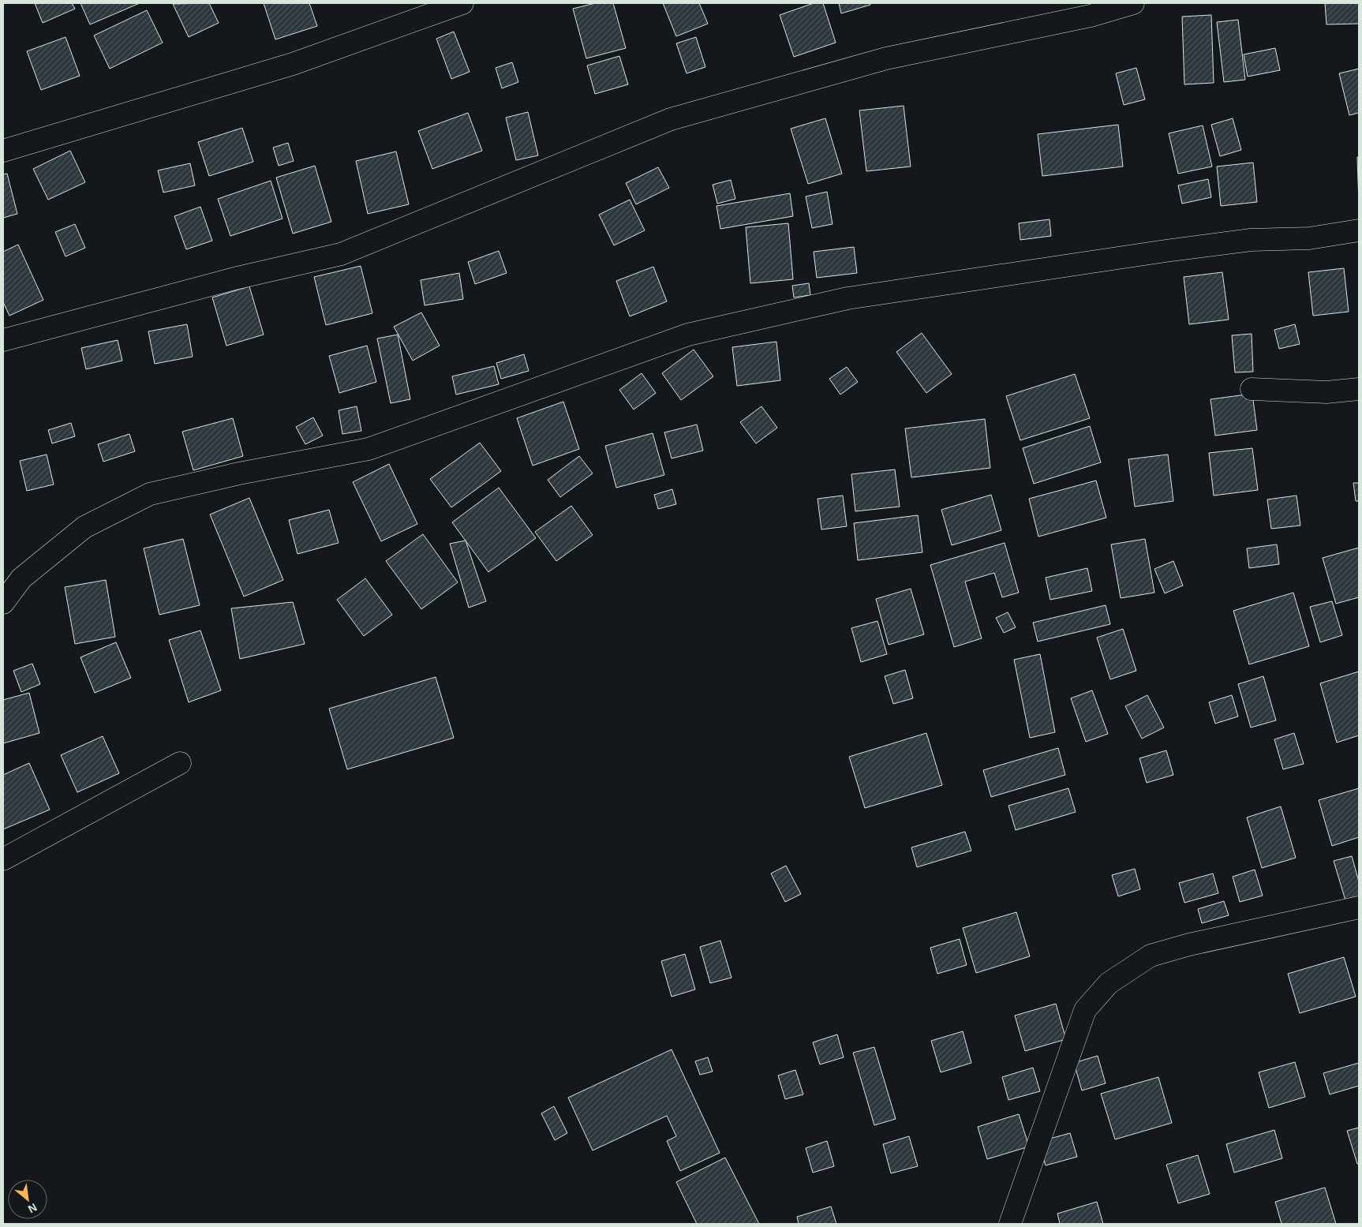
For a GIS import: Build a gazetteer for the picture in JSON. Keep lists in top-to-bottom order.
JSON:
{
  "north": "bottom right"
}
